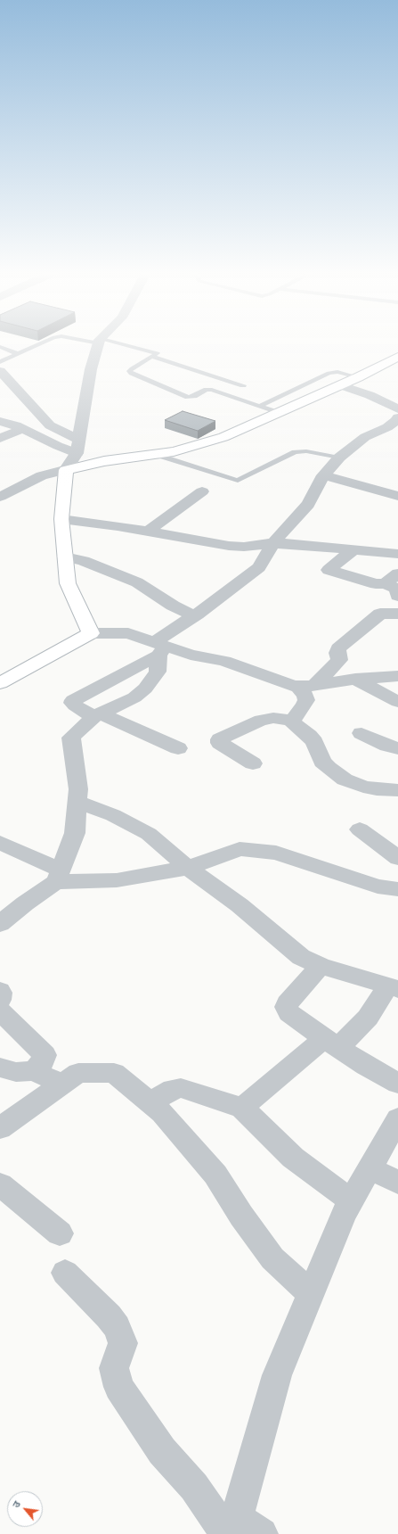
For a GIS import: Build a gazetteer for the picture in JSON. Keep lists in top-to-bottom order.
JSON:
{
  "north": "top left"
}
